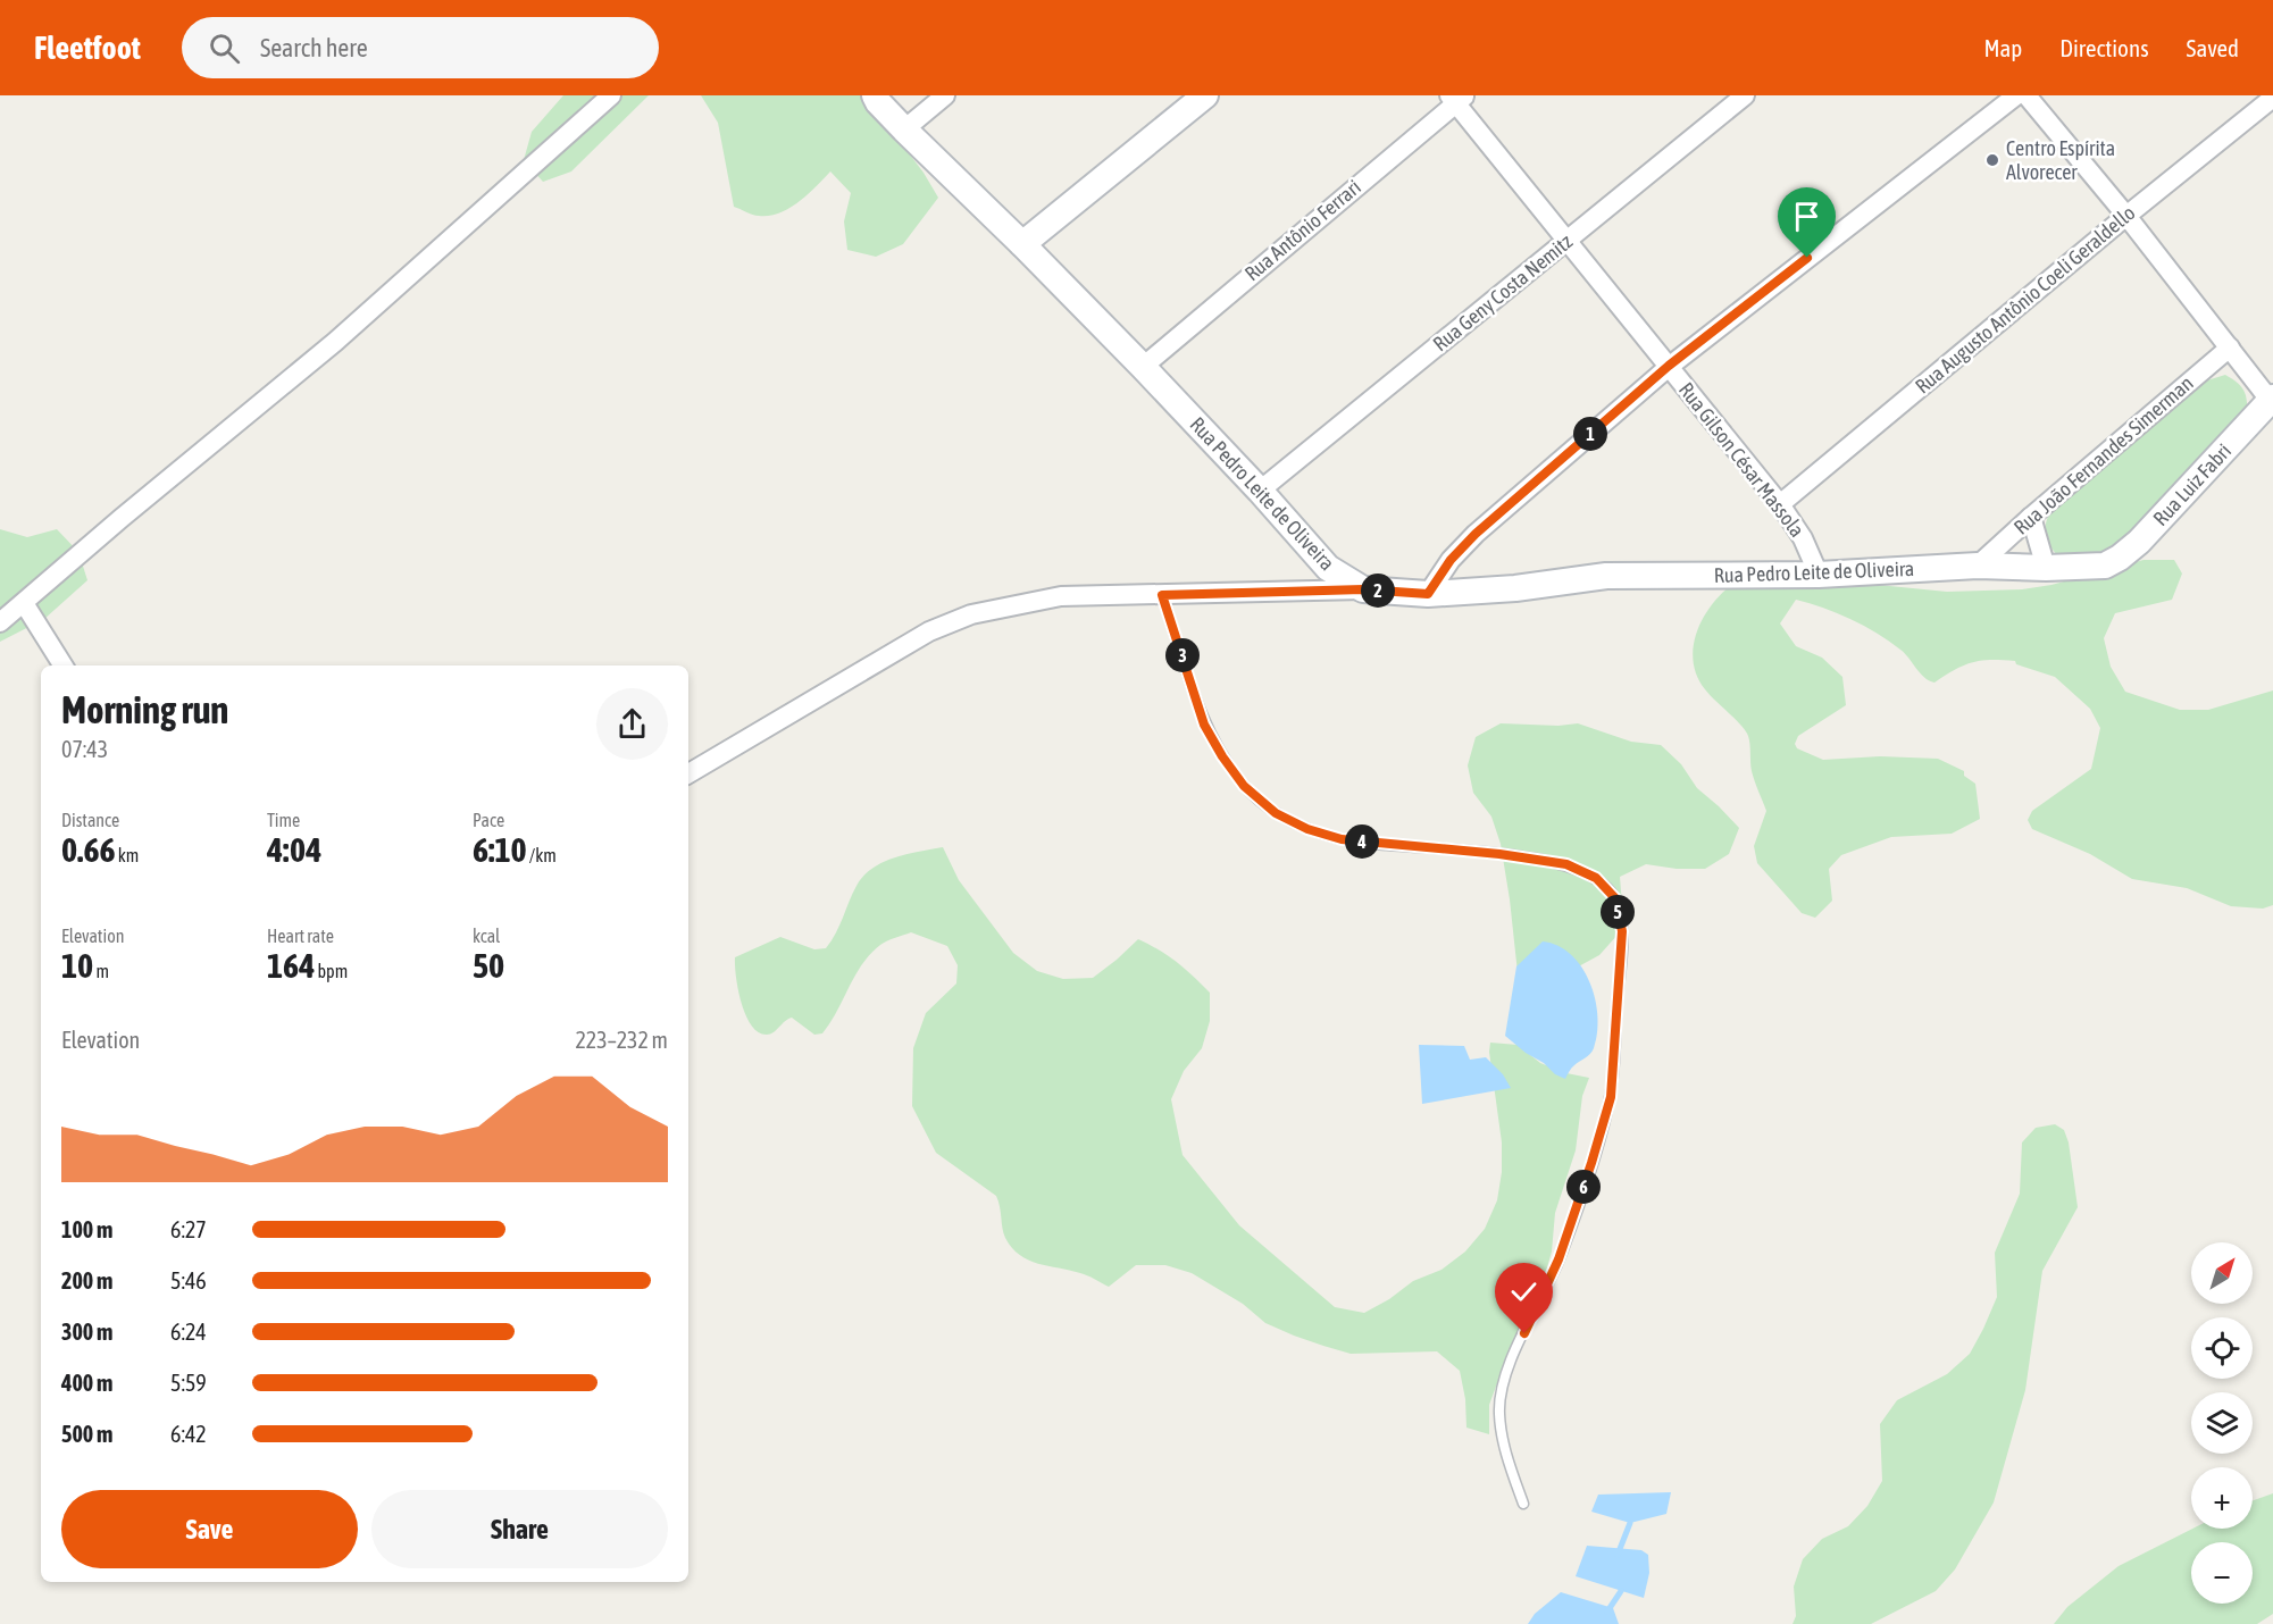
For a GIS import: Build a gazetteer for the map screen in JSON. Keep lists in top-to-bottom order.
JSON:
{
  "streets": {
    "street": [
      "Rua Antônio Ferrari",
      "Rua Geny Costa Nemitz",
      "Rua Augusto Antônio Coeli Geraldello",
      "Rua João Fernandes Simerman",
      "Rua Gilson César Massola",
      "Rua Luiz Fabri",
      "Rua Pedro Leite de Oliveira"
    ]
  },
  "crossings": [
    ["Rua Antônio Ferrari", "Rua Gilson César Massola"],
    ["Rua Antônio Ferrari", "Rua Pedro Leite de Oliveira"],
    ["Rua Geny Costa Nemitz", "Rua Gilson César Massola"],
    ["Rua Geny Costa Nemitz", "Rua Pedro Leite de Oliveira"],
    ["Rua Augusto Antônio Coeli Geraldello", "Rua Gilson César Massola"],
    ["Rua João Fernandes Simerman", "Rua Pedro Leite de Oliveira"],
    ["Rua Gilson César Massola", "Rua Pedro Leite de Oliveira"],
    ["Rua Luiz Fabri", "Rua Pedro Leite de Oliveira"]
  ],
  "places": ["Centro Espírita Alvorecer"],
  "north": "top right",
  "page": {
    "header": "Fleetfoot",
    "search": "Search here",
    "nav": ["Map", "Directions", "Saved"],
    "pins": [
      "1",
      "2",
      "3",
      "4",
      "5",
      "6"
    ],
    "heading": ["Morning run", "07:43"],
    "stats": [
      ["Distance", "0.66 km"],
      ["Time", "4:04"],
      ["Pace", "6:10 /km"],
      ["Elevation", "10 m"],
      ["Heart rate", "164 bpm"],
      ["kcal", "50"]
    ],
    "chart": ["Elevation", "223–232 m"],
    "list": [
      {
        "name": "100 m",
        "note": "6:27"
      },
      {
        "name": "200 m",
        "note": "5:46"
      },
      {
        "name": "300 m",
        "note": "6:24"
      },
      {
        "name": "400 m",
        "note": "5:59"
      },
      {
        "name": "500 m",
        "note": "6:42"
      }
    ],
    "map_buttons": ["+", "−"],
    "buttons": ["Save", "Share"]
  }
}
